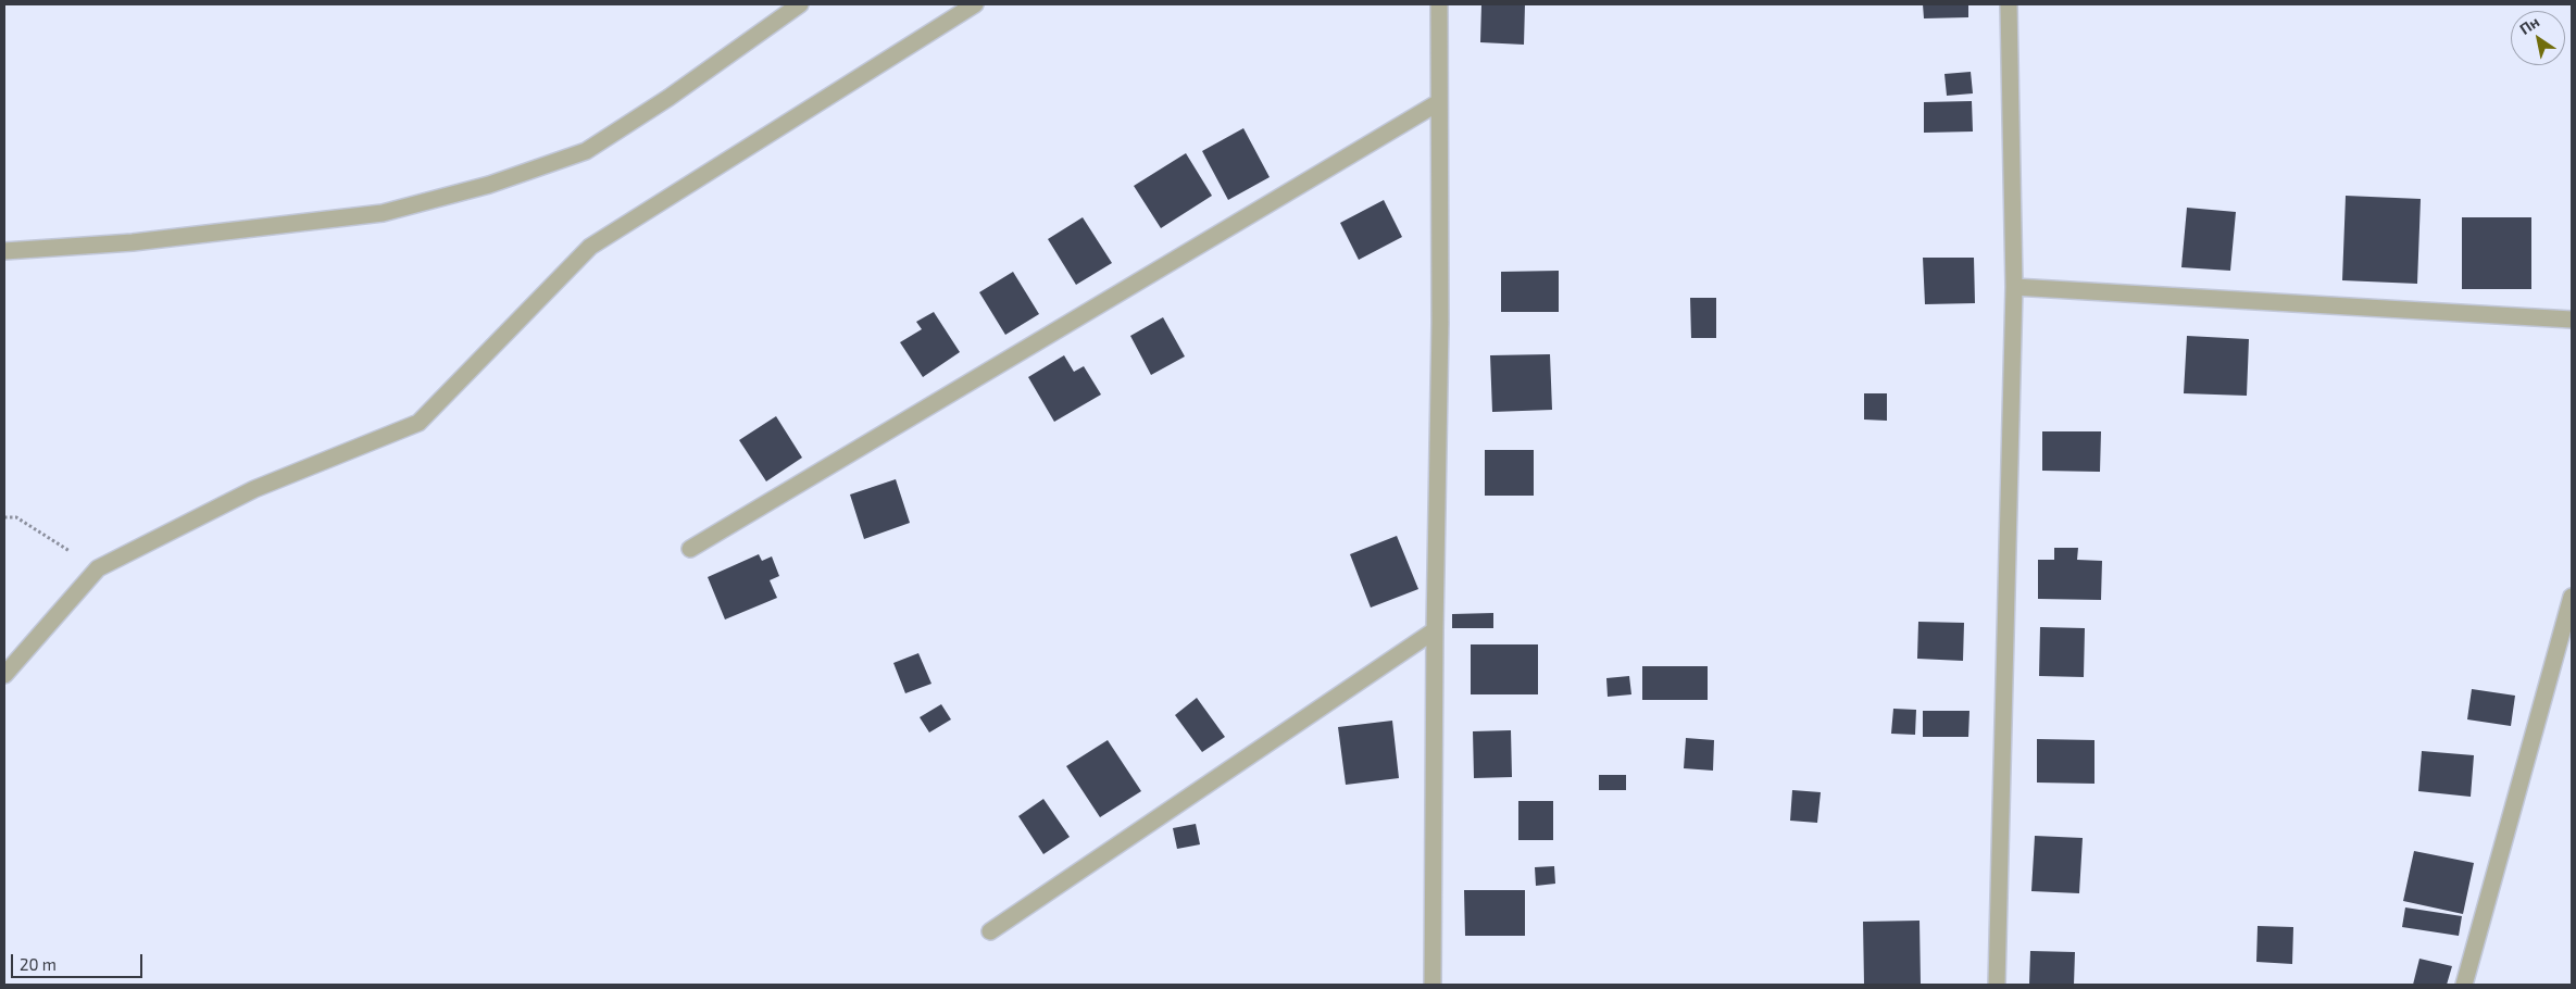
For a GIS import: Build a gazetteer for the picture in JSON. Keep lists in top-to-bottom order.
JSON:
{
  "scale_bar": "20 m",
  "north": "top left"
}
